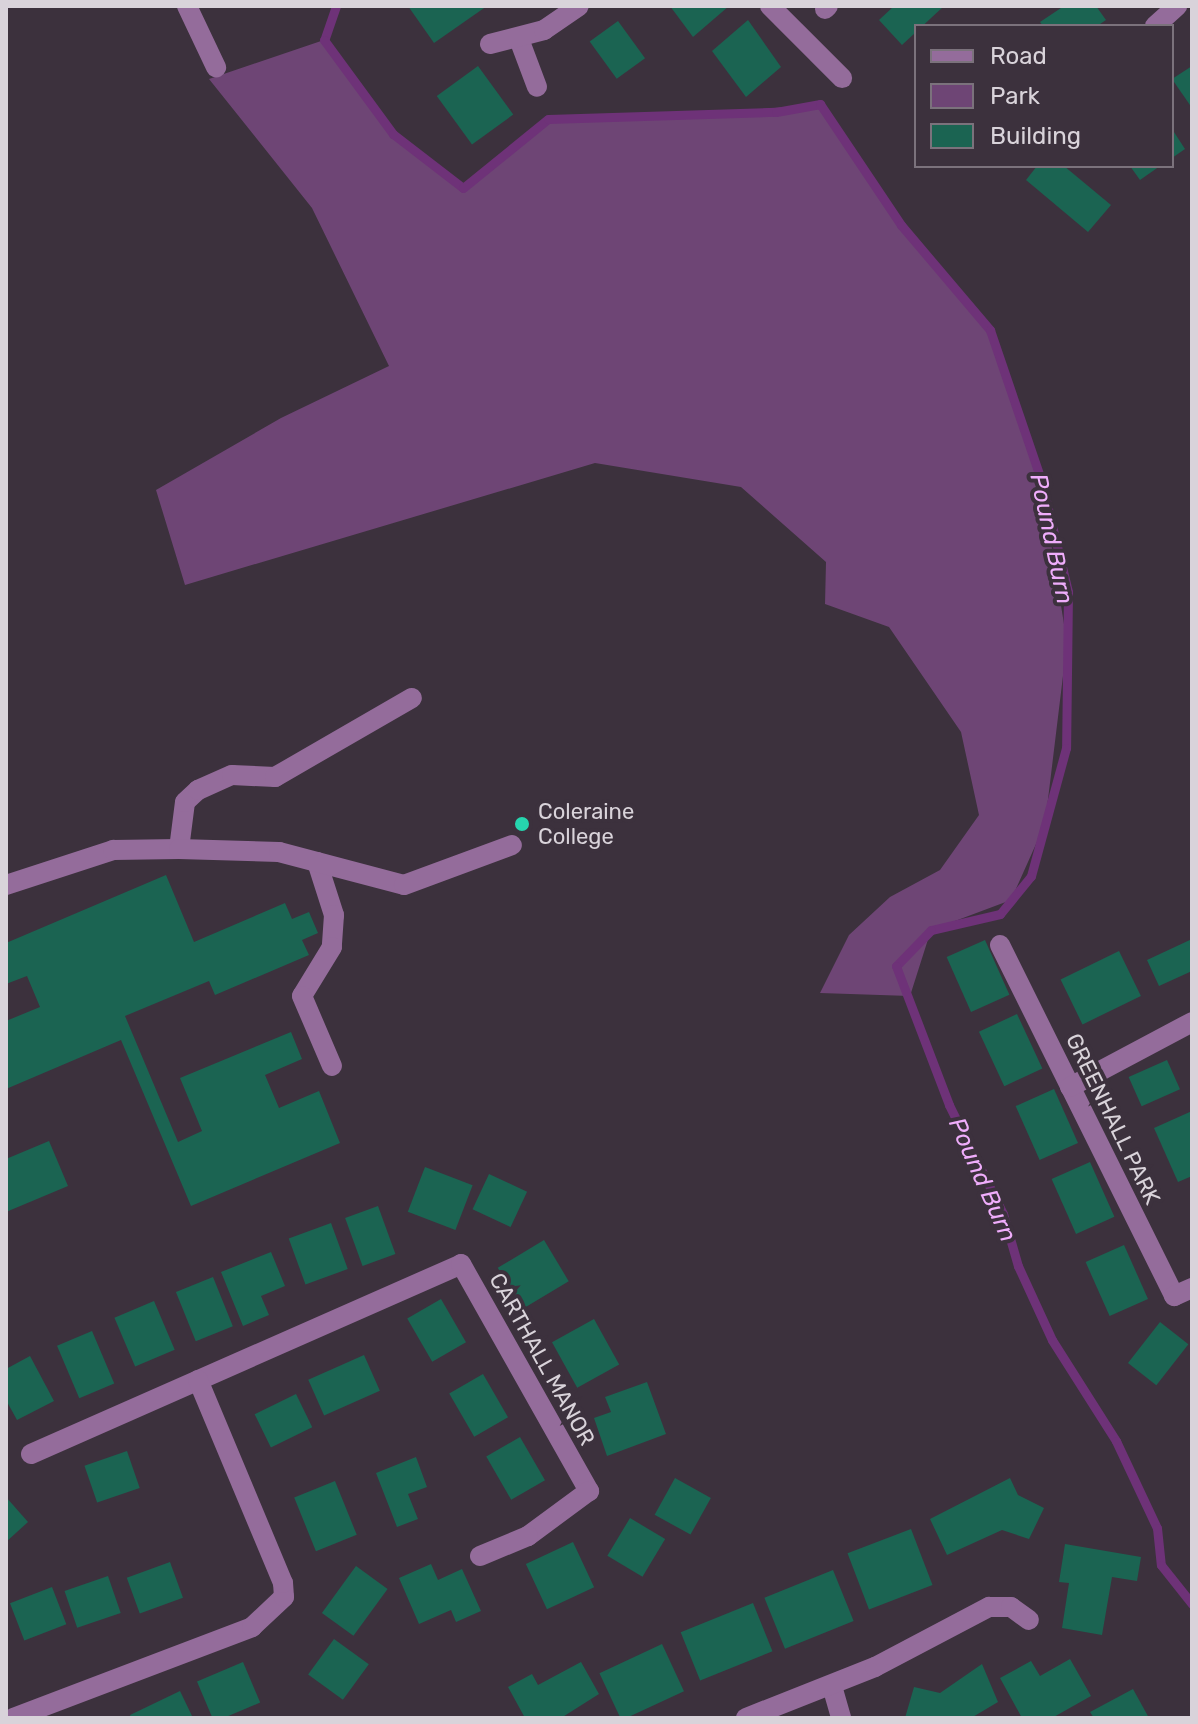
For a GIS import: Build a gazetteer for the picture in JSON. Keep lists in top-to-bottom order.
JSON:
{
  "streets": {
    "street": ["GREENHALL PARK", "CARTHALL MANOR"]
  },
  "water": ["Pound Burn"],
  "places": ["Coleraine College"],
  "legend": ["Road", "Park", "Building"]
}
